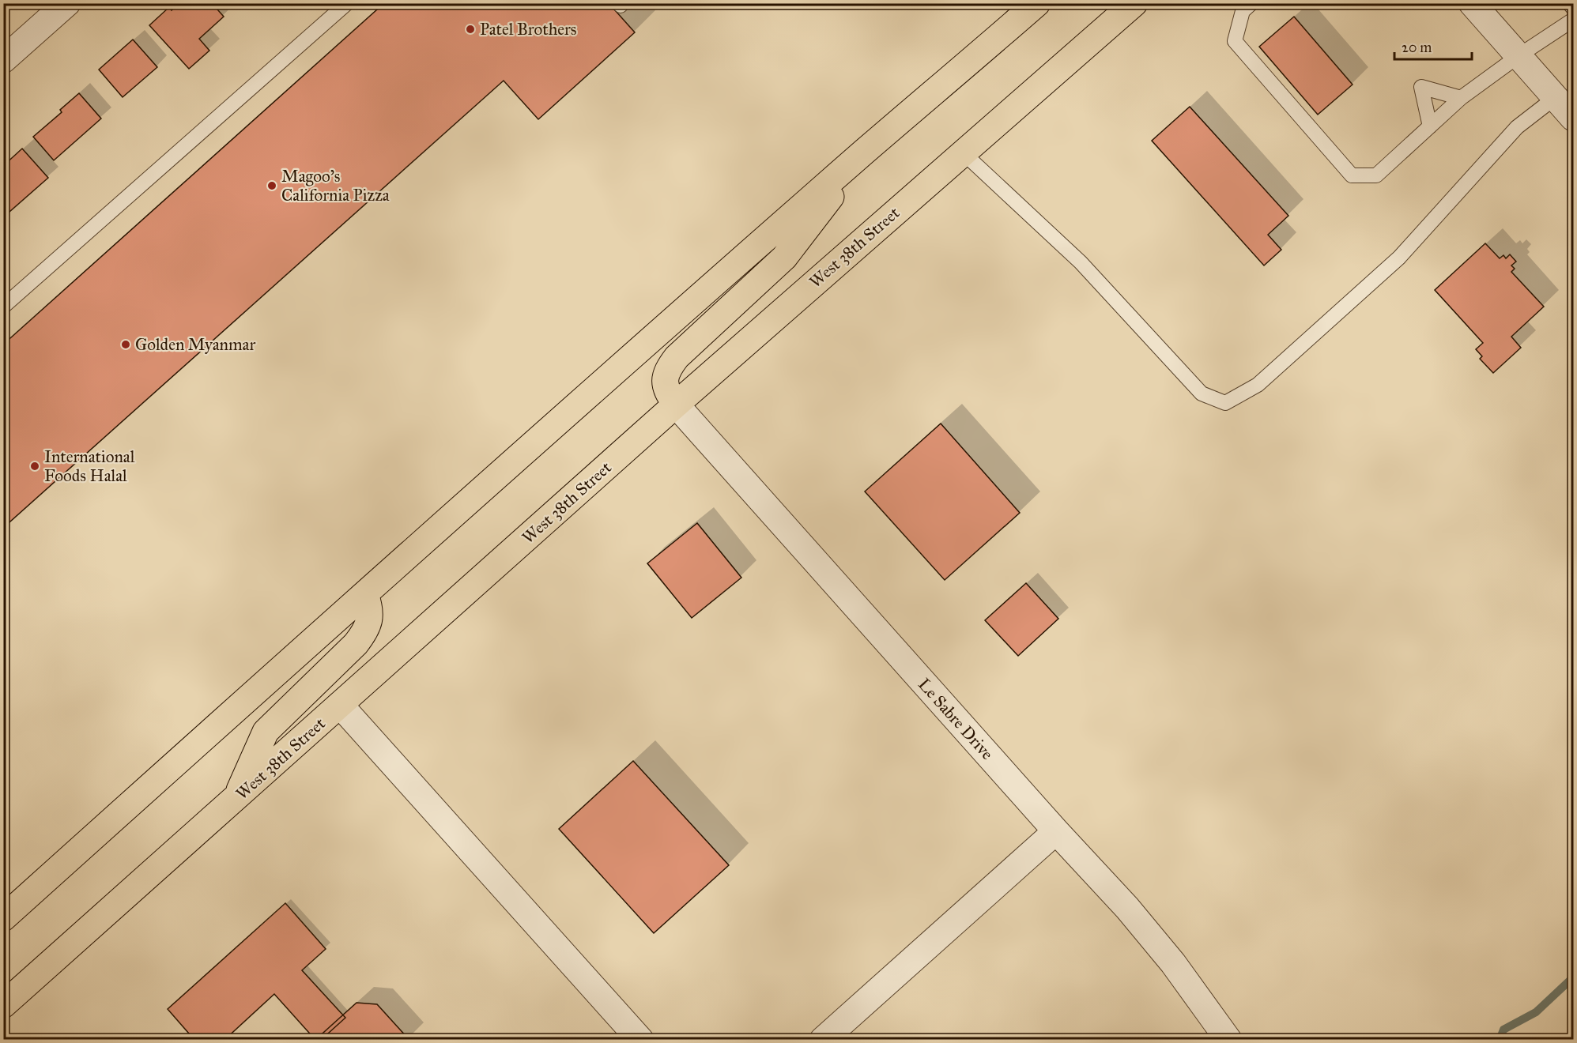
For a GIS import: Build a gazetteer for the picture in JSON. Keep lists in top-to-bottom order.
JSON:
{
  "streets": {
    "main road": ["West 38th Street"],
    "street": ["Le Sabre Drive"]
  },
  "crossings": [
    ["West 38th Street", "Le Sabre Drive"]
  ],
  "places": [
    "Patel Brothers",
    "Magoo's California Pizza",
    "Golden Myanmar",
    "International Foods Halal"
  ],
  "scale_bar": "20 m"
}
